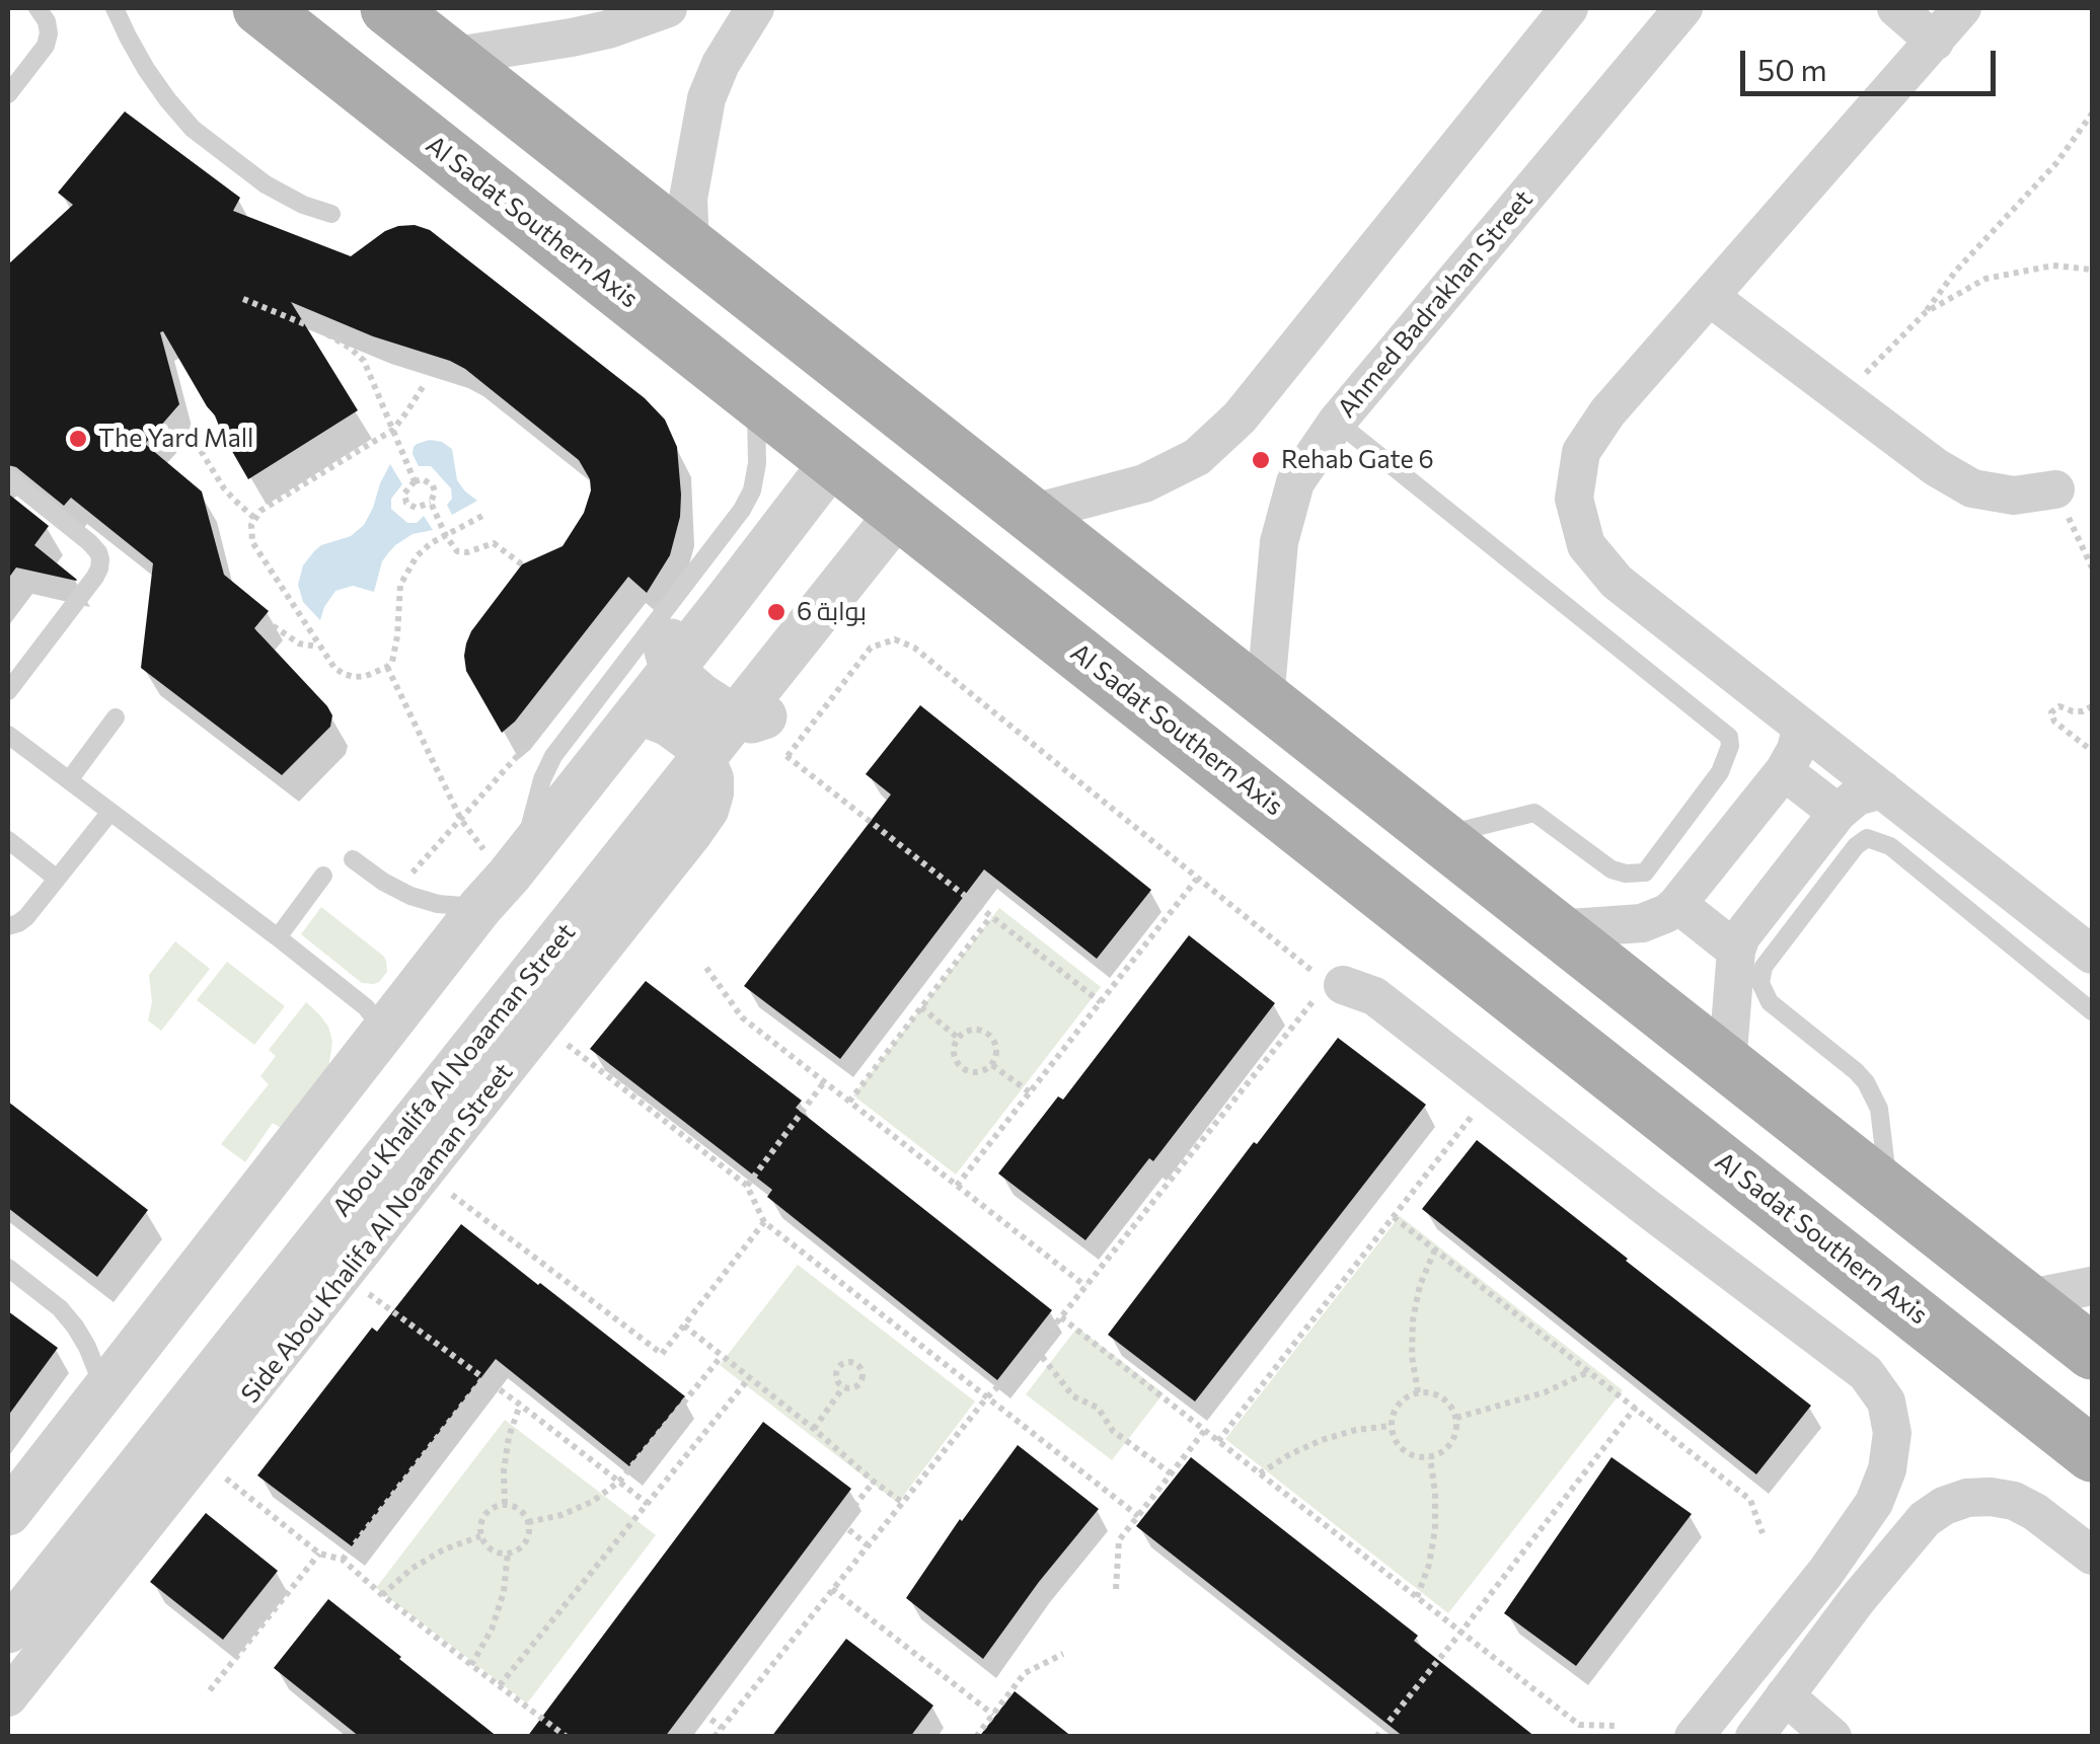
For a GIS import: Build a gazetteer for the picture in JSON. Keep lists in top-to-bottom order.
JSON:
{
  "streets": {
    "main road": ["Al Sadat Southern Axis"],
    "street": ["Ahmed Badrakhan Street", "Abou Khalifa Al Noaaman Street", "Side Abou Khalifa Al Noaaman Street"]
  },
  "crossings": [
    ["Al Sadat Southern Axis", "Abou Khalifa Al Noaaman Street"],
    ["Abou Khalifa Al Noaaman Street", "Side Abou Khalifa Al Noaaman Street"]
  ],
  "places": ["The Yard Mall", "Rehab Gate 6", "بوابة 6"],
  "scale_bar": "50 m"
}
